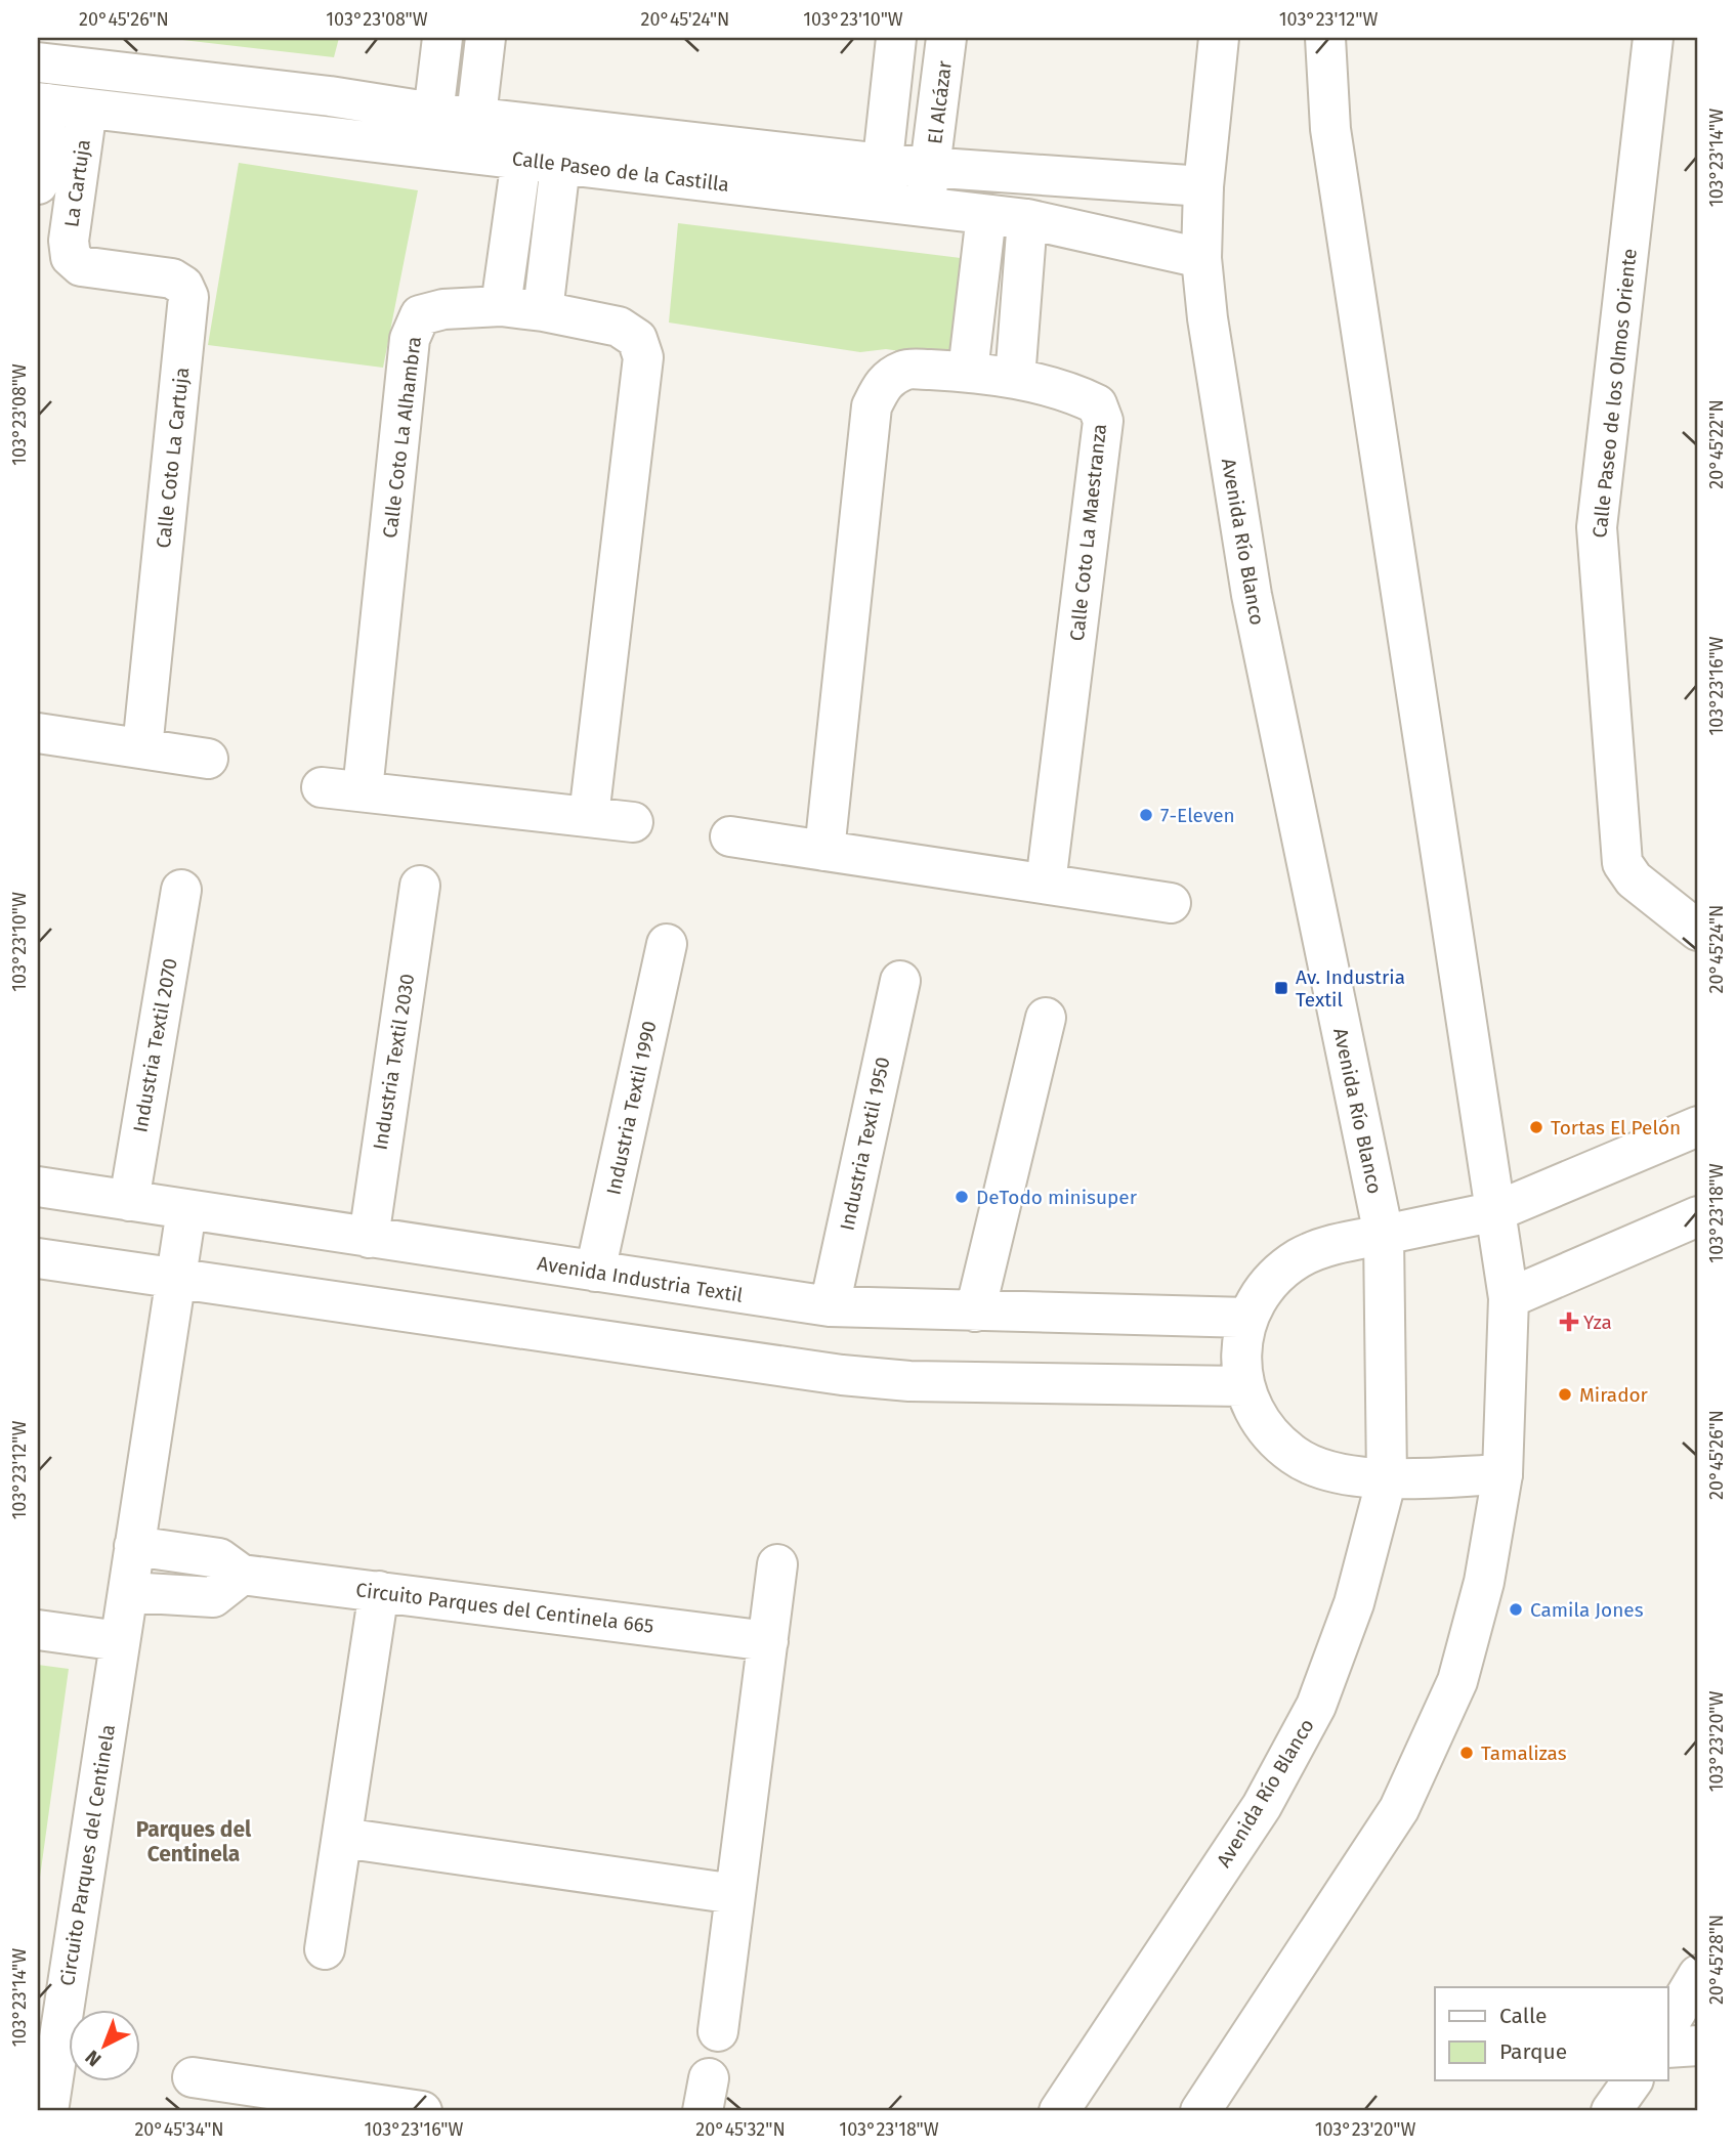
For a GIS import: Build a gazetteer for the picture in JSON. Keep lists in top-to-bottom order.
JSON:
{
  "streets": {
    "street": [
      "El Alcázar",
      "Calle Paseo de la Castilla",
      "La Cartuja",
      "Calle Paseo de los Olmos Oriente",
      "Calle Coto La Alhambra",
      "Calle Coto La Cartuja",
      "Calle Coto La Maestranza",
      "Avenida Río Blanco",
      "Industria Textil 2070",
      "Industria Textil 2030",
      "Industria Textil 1990",
      "Industria Textil 1950",
      "Avenida Industria Textil",
      "Circuito Parques del Centinela 665",
      "Circuito Parques del Centinela"
    ]
  },
  "crossings": [
    ["El Alcázar", "Calle Paseo de la Castilla"],
    ["Calle Paseo de la Castilla", "La Cartuja"],
    ["Calle Paseo de la Castilla", "Avenida Río Blanco"],
    ["La Cartuja", "Calle Coto La Cartuja"],
    ["Industria Textil 2070", "Avenida Industria Textil"],
    ["Industria Textil 2030", "Avenida Industria Textil"],
    ["Industria Textil 1990", "Avenida Industria Textil"],
    ["Industria Textil 1950", "Avenida Industria Textil"],
    ["Avenida Industria Textil", "Circuito Parques del Centinela"]
  ],
  "districts": ["Parques del Centinela"],
  "places": {
    "other": [
      "7-Eleven",
      "Tortas El Pelón",
      "DeTodo minisuper",
      "Mirador",
      "Camila Jones",
      "Tamalizas"
    ],
    "transit": ["Av. Industria Textil"],
    "health": ["Yza"]
  },
  "legend": ["Calle", "Parque"],
  "north": "bottom left",
  "coordinates": [
    "20°45'26\"N",
    "103°23'08\"W",
    "20°45'24\"N",
    "103°23'10\"W",
    "103°23'12\"W",
    "103°23'14\"W",
    "20°45'22\"N",
    "103°23'16\"W",
    "103°23'18\"W",
    "103°23'20\"W",
    "20°45'28\"N",
    "20°45'34\"N",
    "20°45'32\"N"
  ]
}
